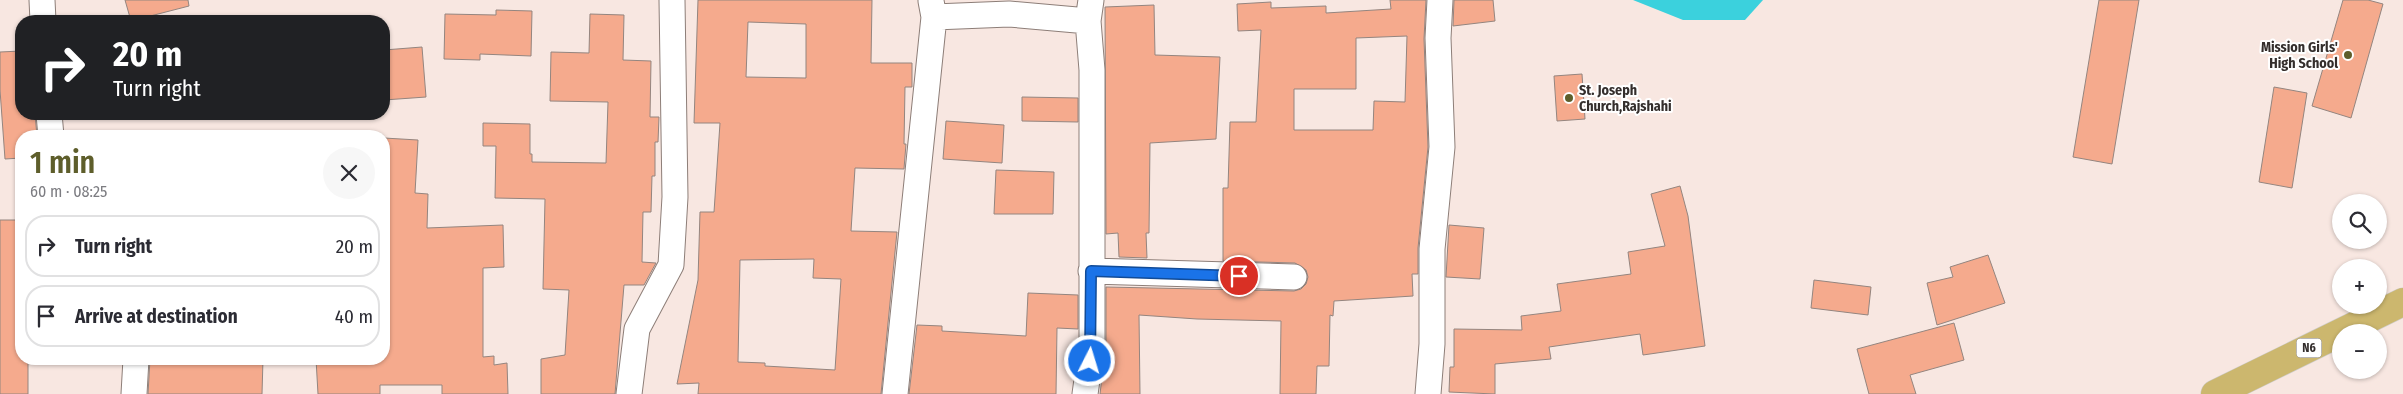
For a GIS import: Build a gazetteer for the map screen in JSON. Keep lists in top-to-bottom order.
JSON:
{
  "streets": {
    "highway": ["N6"]
  },
  "places": ["Mission Girls' High School", "St. Joseph Church,Rajshahi"],
  "page": {
    "turn": ["20 m", "Turn right"],
    "heading": ["1 min", "60 m · 08:25"],
    "map_buttons": ["+", "−"],
    "list": [
      {
        "name": "Turn right",
        "value": "20 m"
      },
      {
        "name": "Arrive at destination",
        "value": "40 m"
      }
    ]
  }
}
